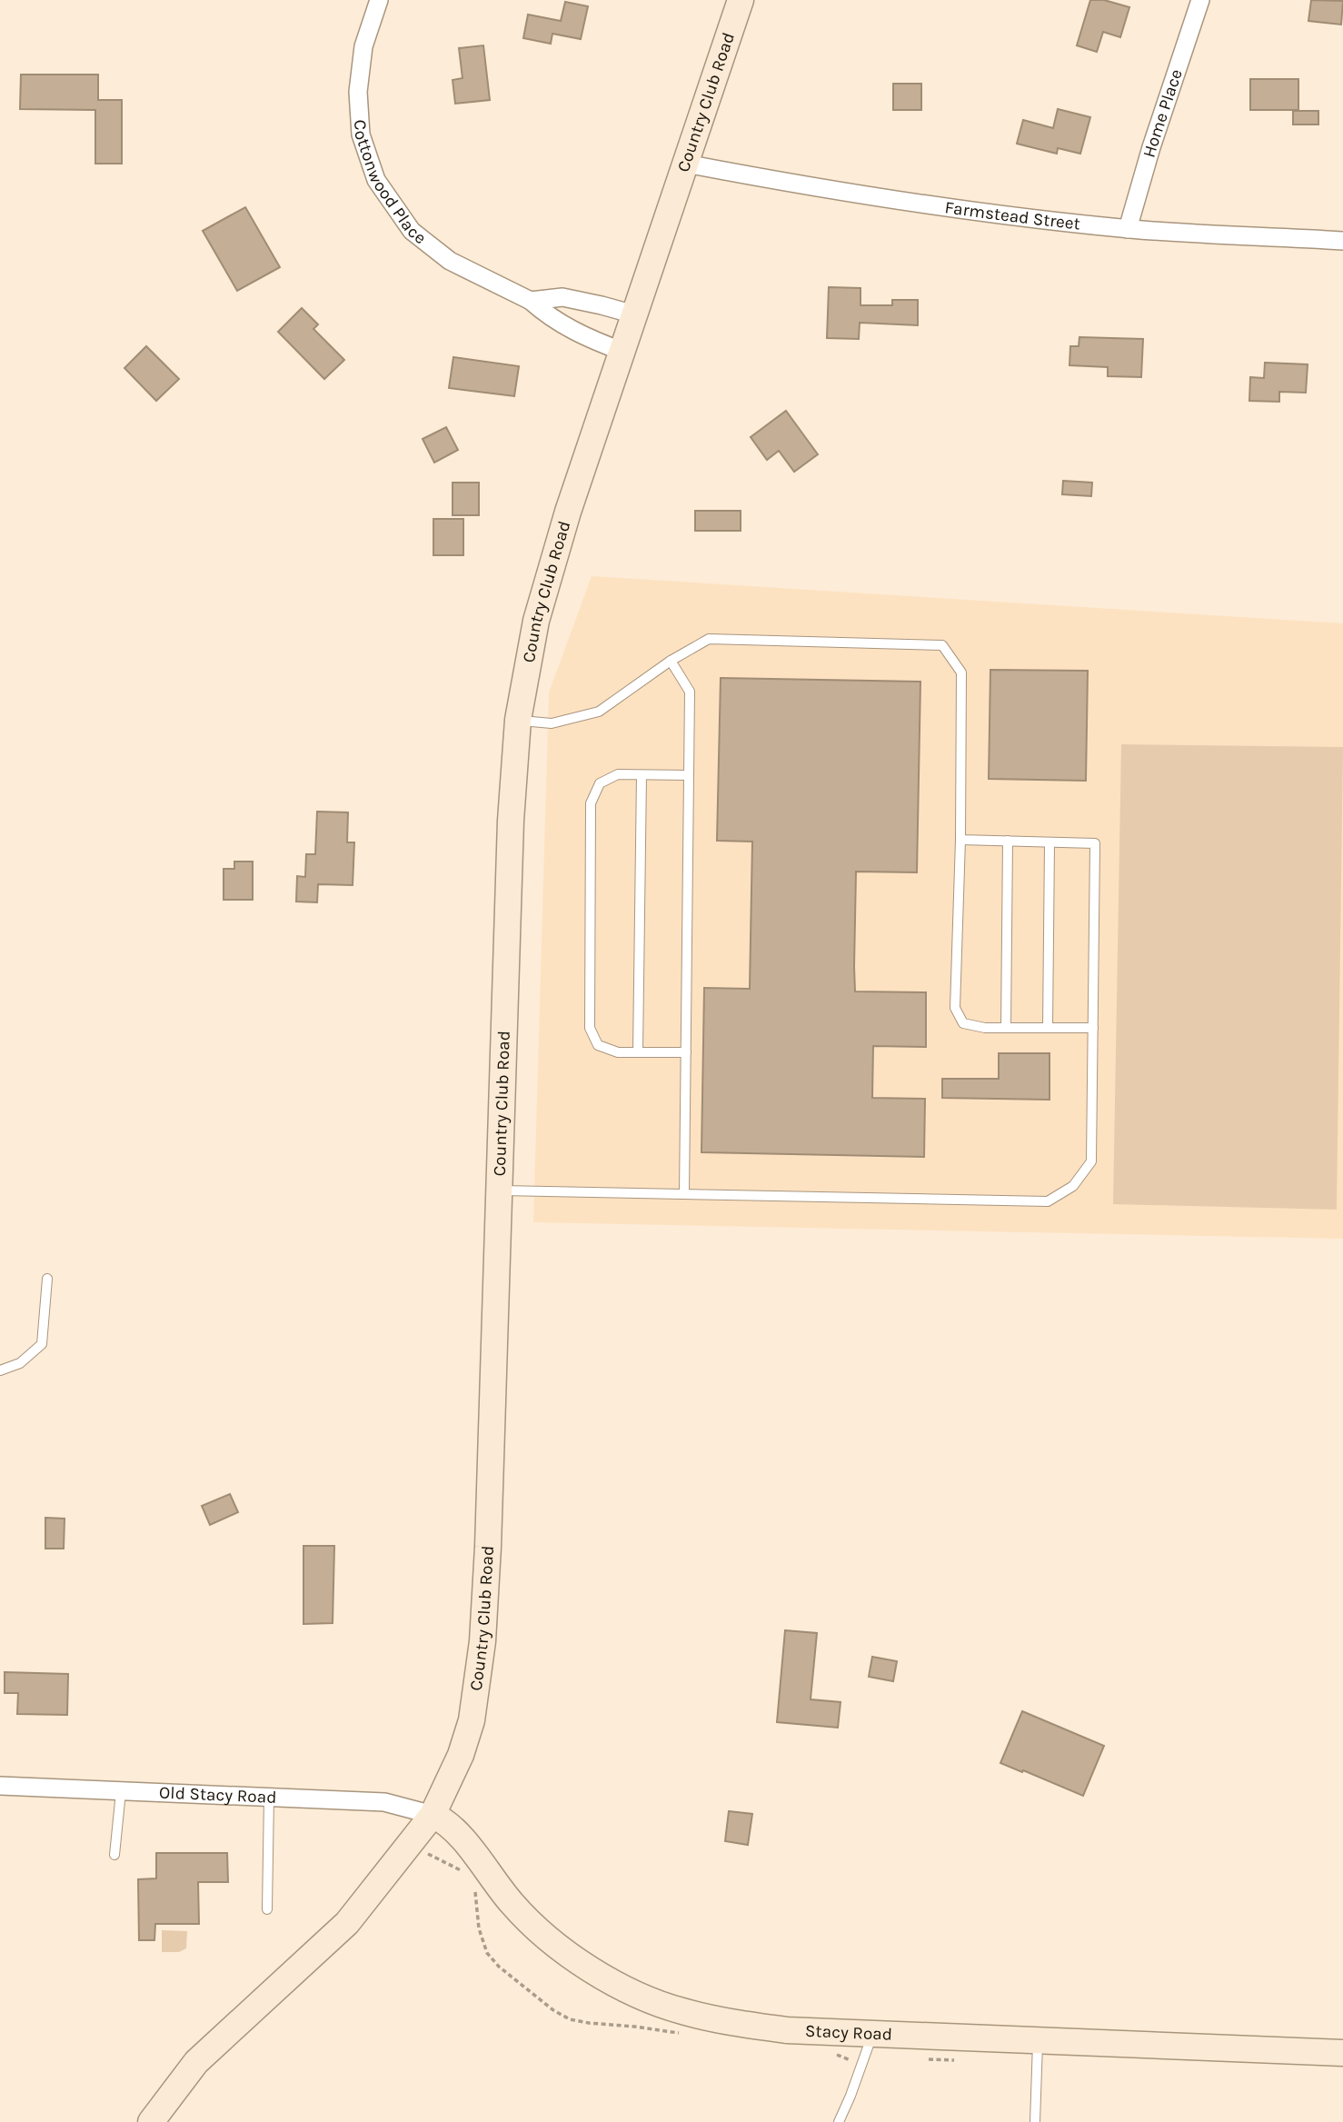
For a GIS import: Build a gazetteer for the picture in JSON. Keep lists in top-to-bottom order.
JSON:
{
  "streets": {
    "main road": ["Country Club Road", "Stacy Road"],
    "street": [
      "Home Place",
      "Cottonwood Place",
      "Farmstead Street",
      "Old Stacy Road"
    ]
  },
  "crossings": [
    ["Country Club Road", "Cottonwood Place"],
    ["Country Club Road", "Farmstead Street"],
    ["Country Club Road", "Old Stacy Road"],
    ["Country Club Road", "Stacy Road"],
    ["Home Place", "Farmstead Street"],
    ["Old Stacy Road", "Stacy Road"]
  ]
}
